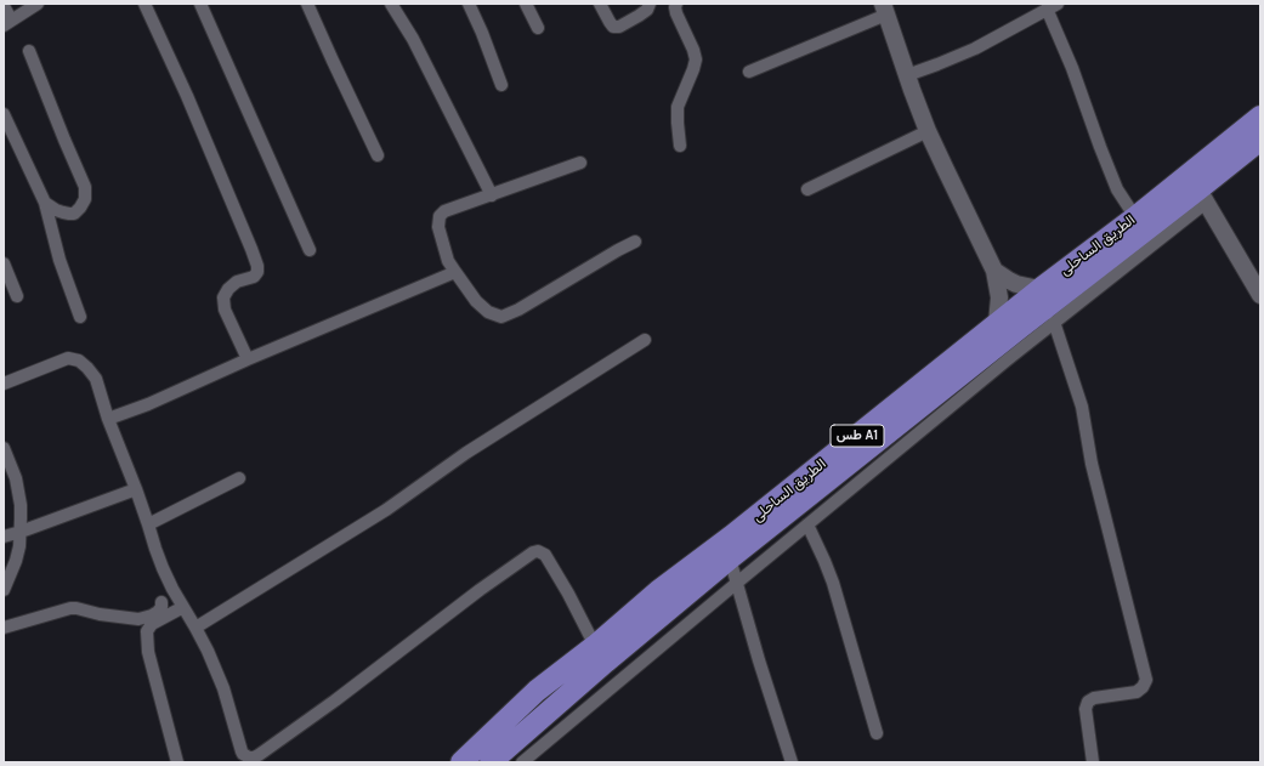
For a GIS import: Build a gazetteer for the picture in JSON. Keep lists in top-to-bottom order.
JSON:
{
  "streets": {
    "highway": ["الطريق الساحلى", "طس A1"]
  }
}
